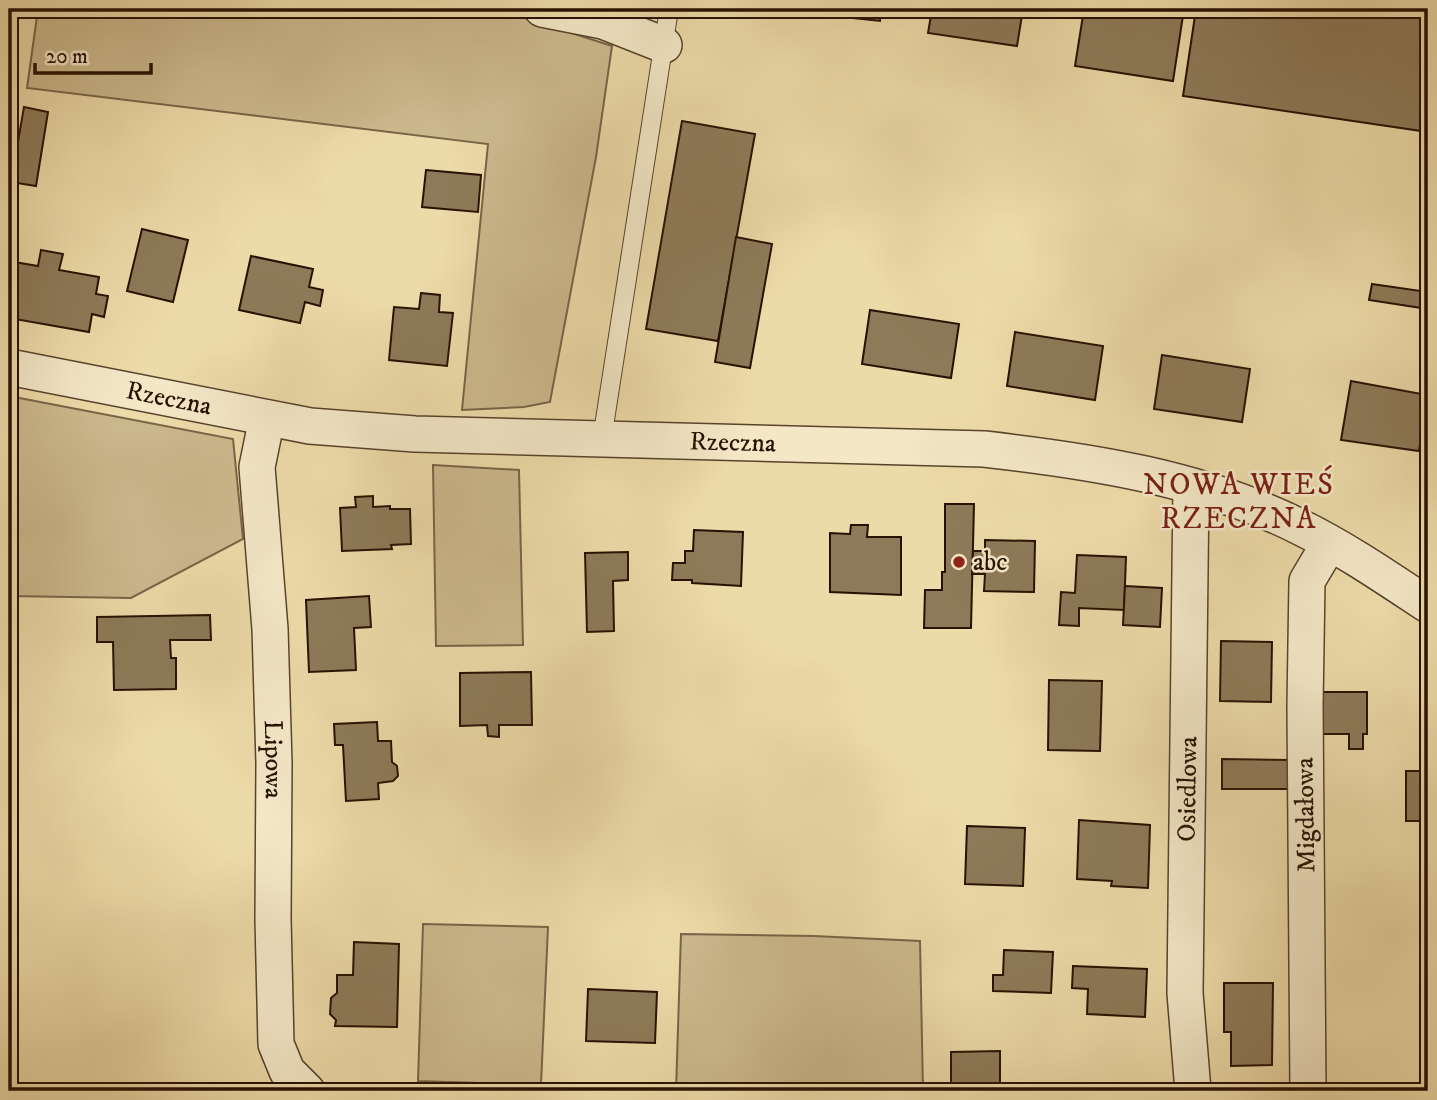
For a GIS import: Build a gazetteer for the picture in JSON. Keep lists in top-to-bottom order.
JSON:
{
  "streets": {
    "street": [
      "Rzeczna",
      "Lipowa",
      "Osiedlowa",
      "Migdałowa"
    ]
  },
  "crossings": [
    ["Rzeczna", "Lipowa"],
    ["Rzeczna", "Osiedlowa"],
    ["Rzeczna", "Migdałowa"]
  ],
  "districts": ["NOWA WIEŚ RZECZNA"],
  "places": ["abc"],
  "scale_bar": "20 m"
}
